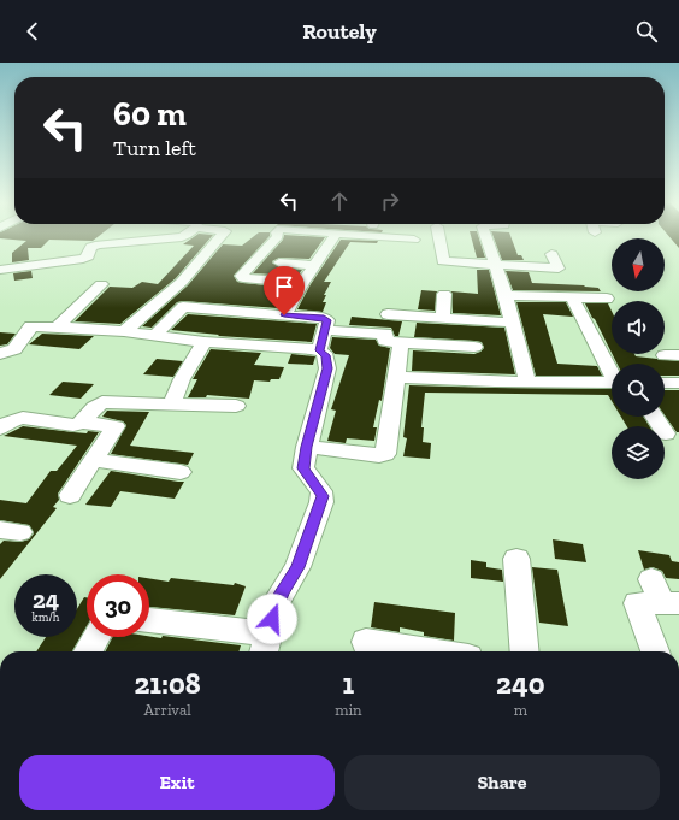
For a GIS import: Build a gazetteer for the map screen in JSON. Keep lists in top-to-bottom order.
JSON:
{
  "north": "bottom",
  "page": {
    "header": "Routely",
    "turn": ["60 m", "Turn left"],
    "speed": "24 km/h",
    "limit": "30",
    "eta": [
      "21:08",
      "Arrival",
      "1",
      "min",
      "240",
      "m"
    ],
    "buttons": ["Exit", "Share"]
  }
}
